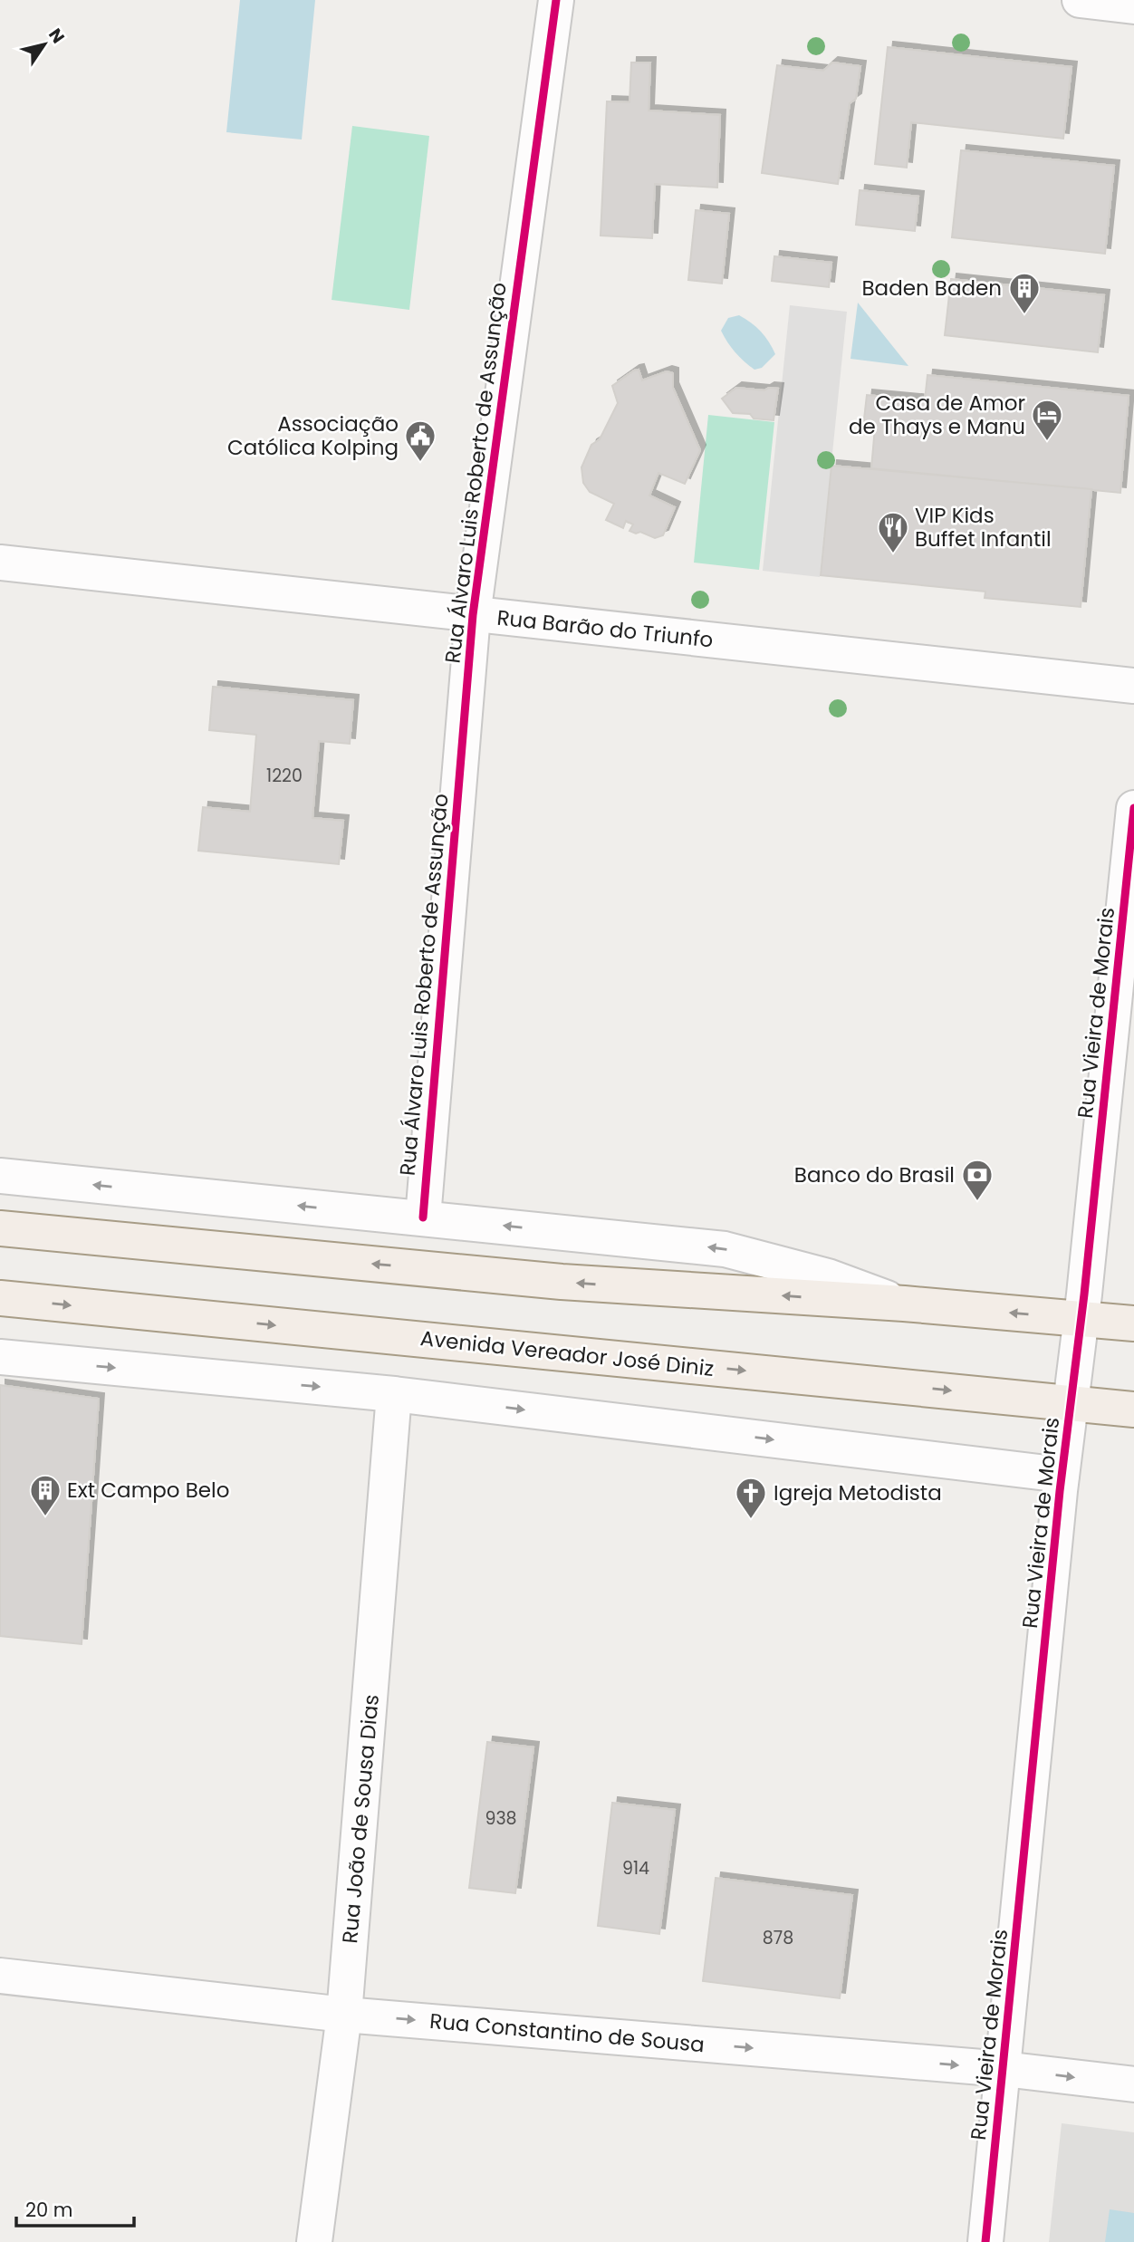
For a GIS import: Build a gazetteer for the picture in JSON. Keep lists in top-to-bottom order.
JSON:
{
  "streets": {
    "main road": ["Avenida Vereador José Diniz"],
    "street": [
      "Rua Álvaro Luis Roberto de Assunção",
      "Rua Barão do Triunfo",
      "Rua Vieira de Morais",
      "Rua João de Sousa Dias",
      "Rua Constantino de Sousa"
    ]
  },
  "crossings": [
    ["Rua Álvaro Luis Roberto de Assunção", "Rua Barão do Triunfo"],
    ["Rua Vieira de Morais", "Avenida Vereador José Diniz"],
    ["Rua Vieira de Morais", "Rua Constantino de Sousa"],
    ["Rua João de Sousa Dias", "Rua Constantino de Sousa"]
  ],
  "one_way": ["Rua Constantino de Sousa"],
  "places": {
    "building": ["Baden Baden", "Ext Campo Belo"],
    "hotel": ["Casa de Amor de Thays e Manu"],
    "public building": ["Associação Católica Kolping"],
    "restaurant": ["VIP Kids Buffet Infantil"],
    "bank": ["Banco do Brasil"],
    "church": ["Igreja Metodista"]
  },
  "house_numbers": [
    "1220",
    "938",
    "914",
    "878"
  ],
  "scale_bar": "20 m",
  "north": "top right"
}
